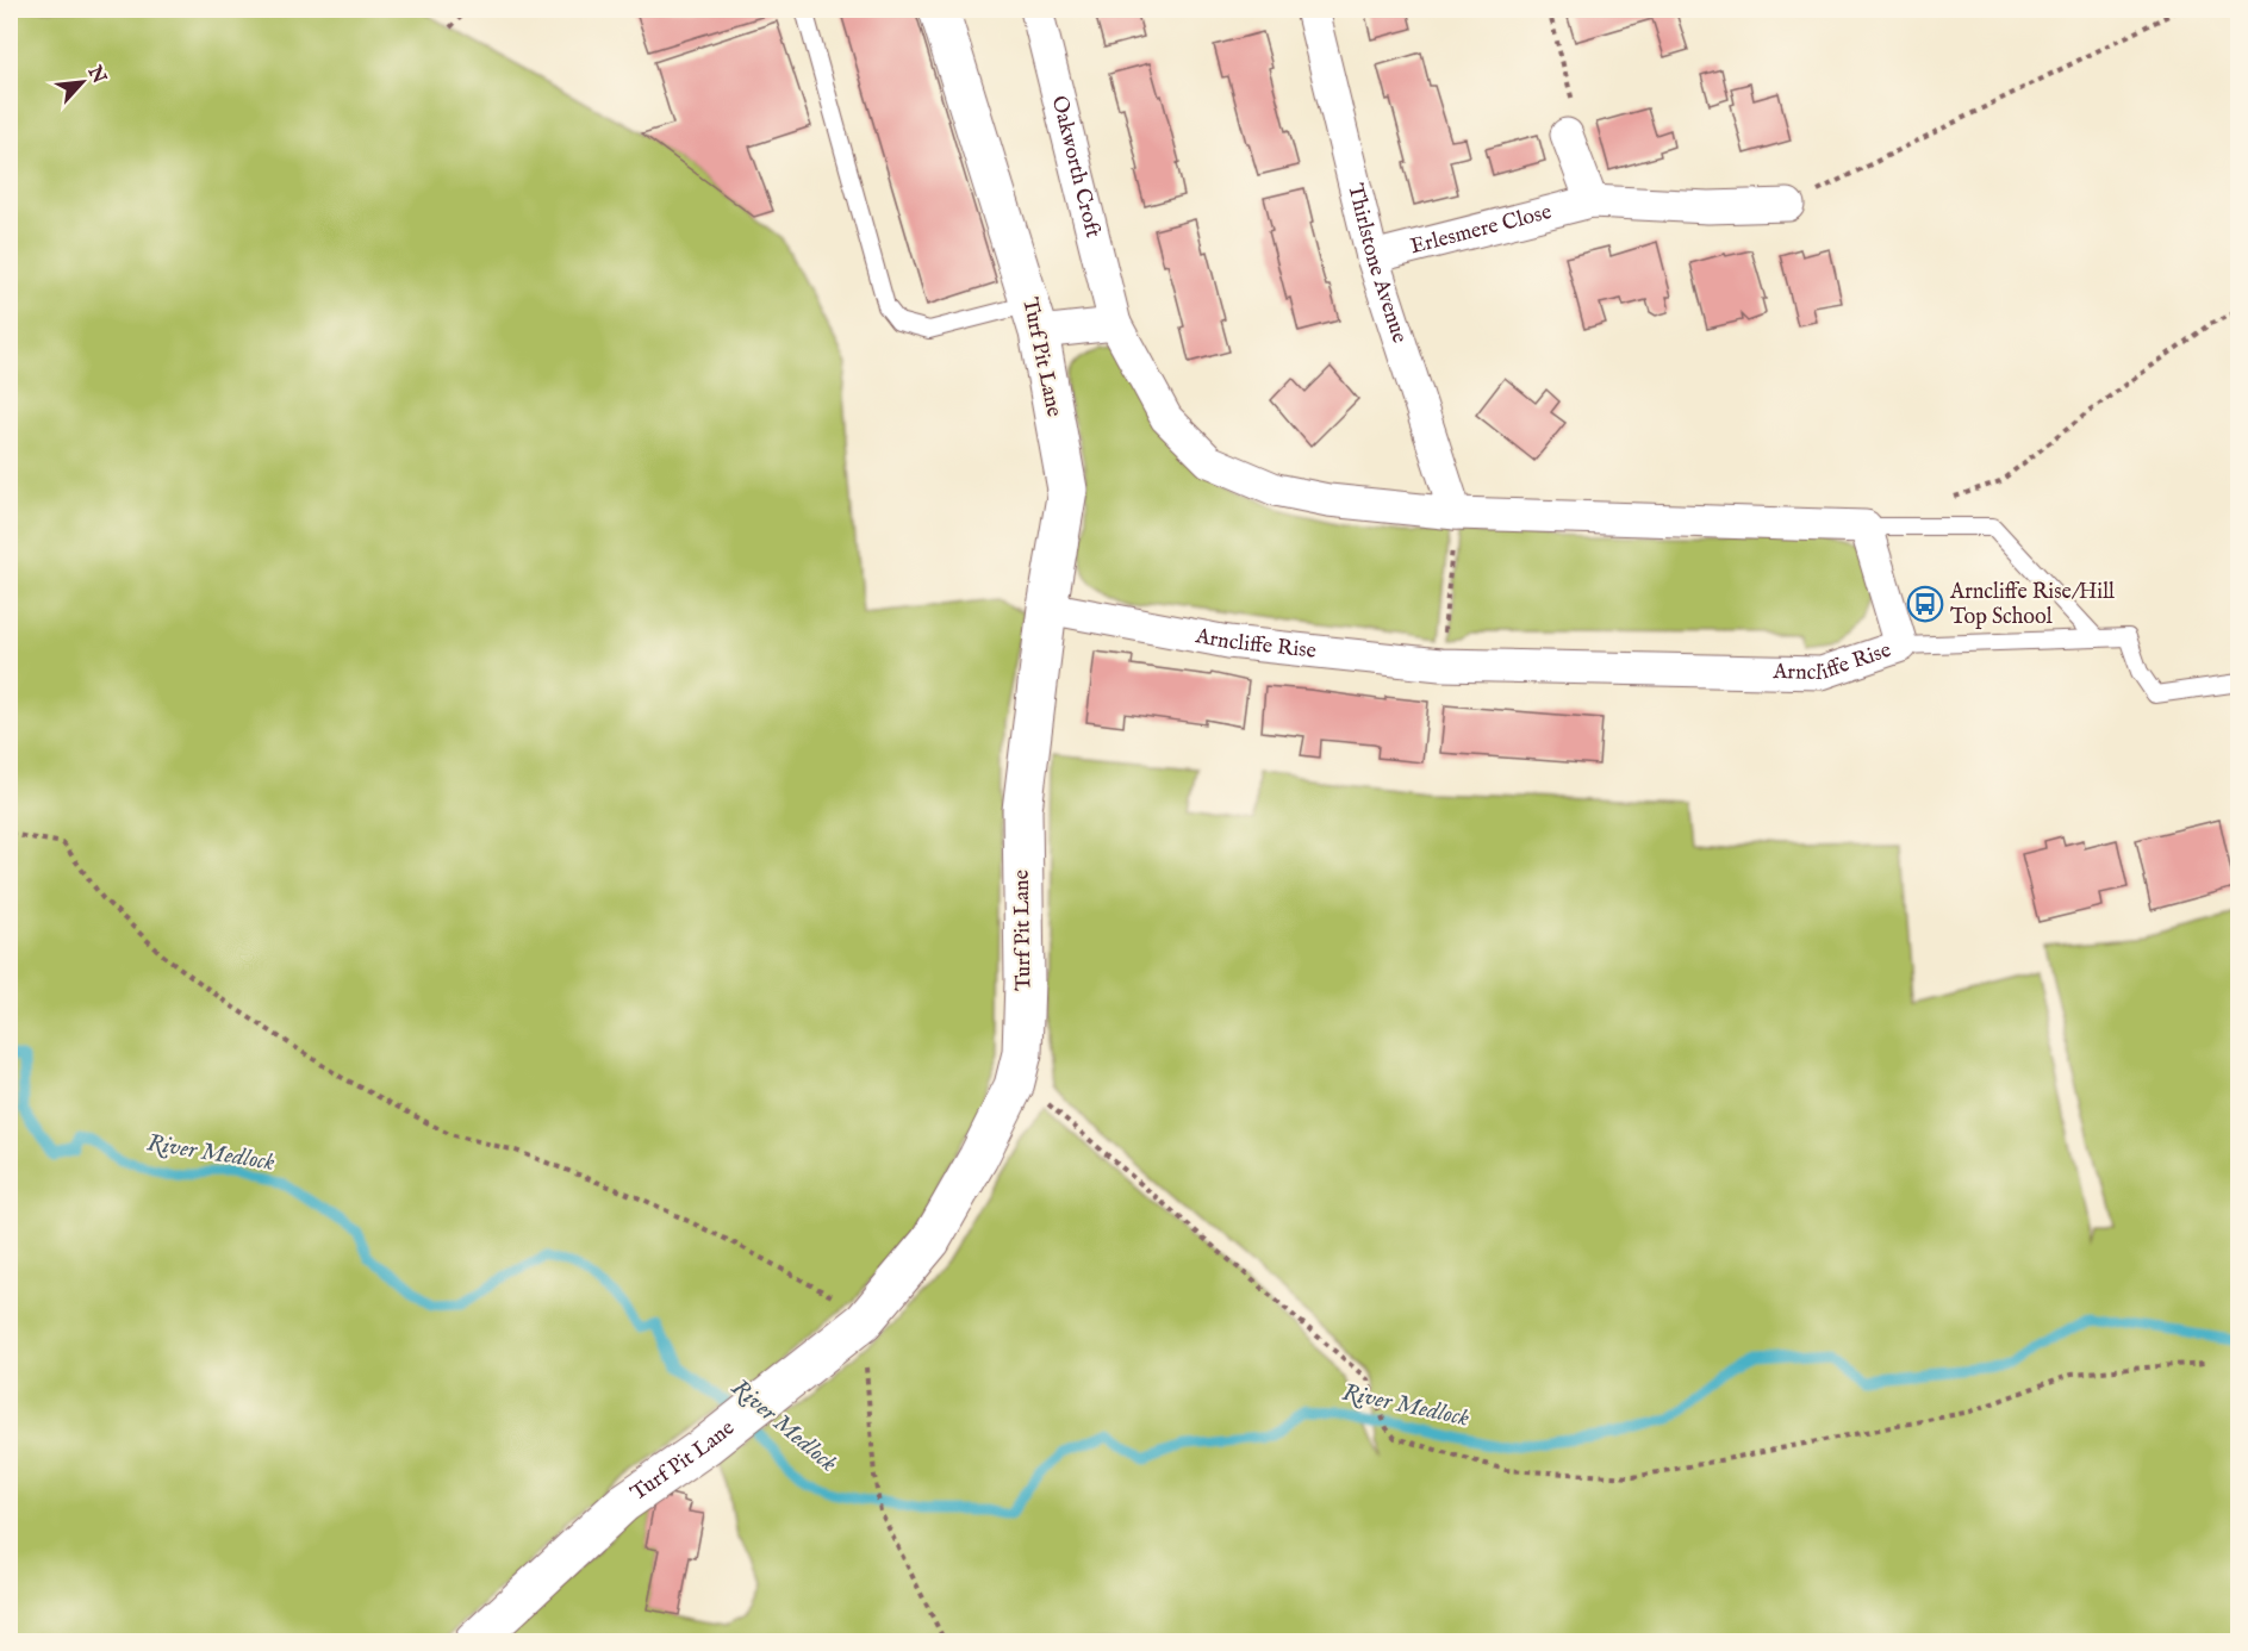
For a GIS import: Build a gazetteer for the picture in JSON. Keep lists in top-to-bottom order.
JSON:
{
  "streets": {
    "street": [
      "Oakworth Croft",
      "Erlesmere Close",
      "Thirlstone Avenue",
      "Turf Pit Lane",
      "Arncliffe Rise"
    ]
  },
  "crossings": [
    ["Oakworth Croft", "Thirlstone Avenue"],
    ["Erlesmere Close", "Thirlstone Avenue"],
    ["Turf Pit Lane", "Arncliffe Rise"]
  ],
  "water": ["River Medlock"],
  "places": {
    "bus stop": ["Arncliffe Rise/Hill Top School"]
  },
  "north": "top right"
}
